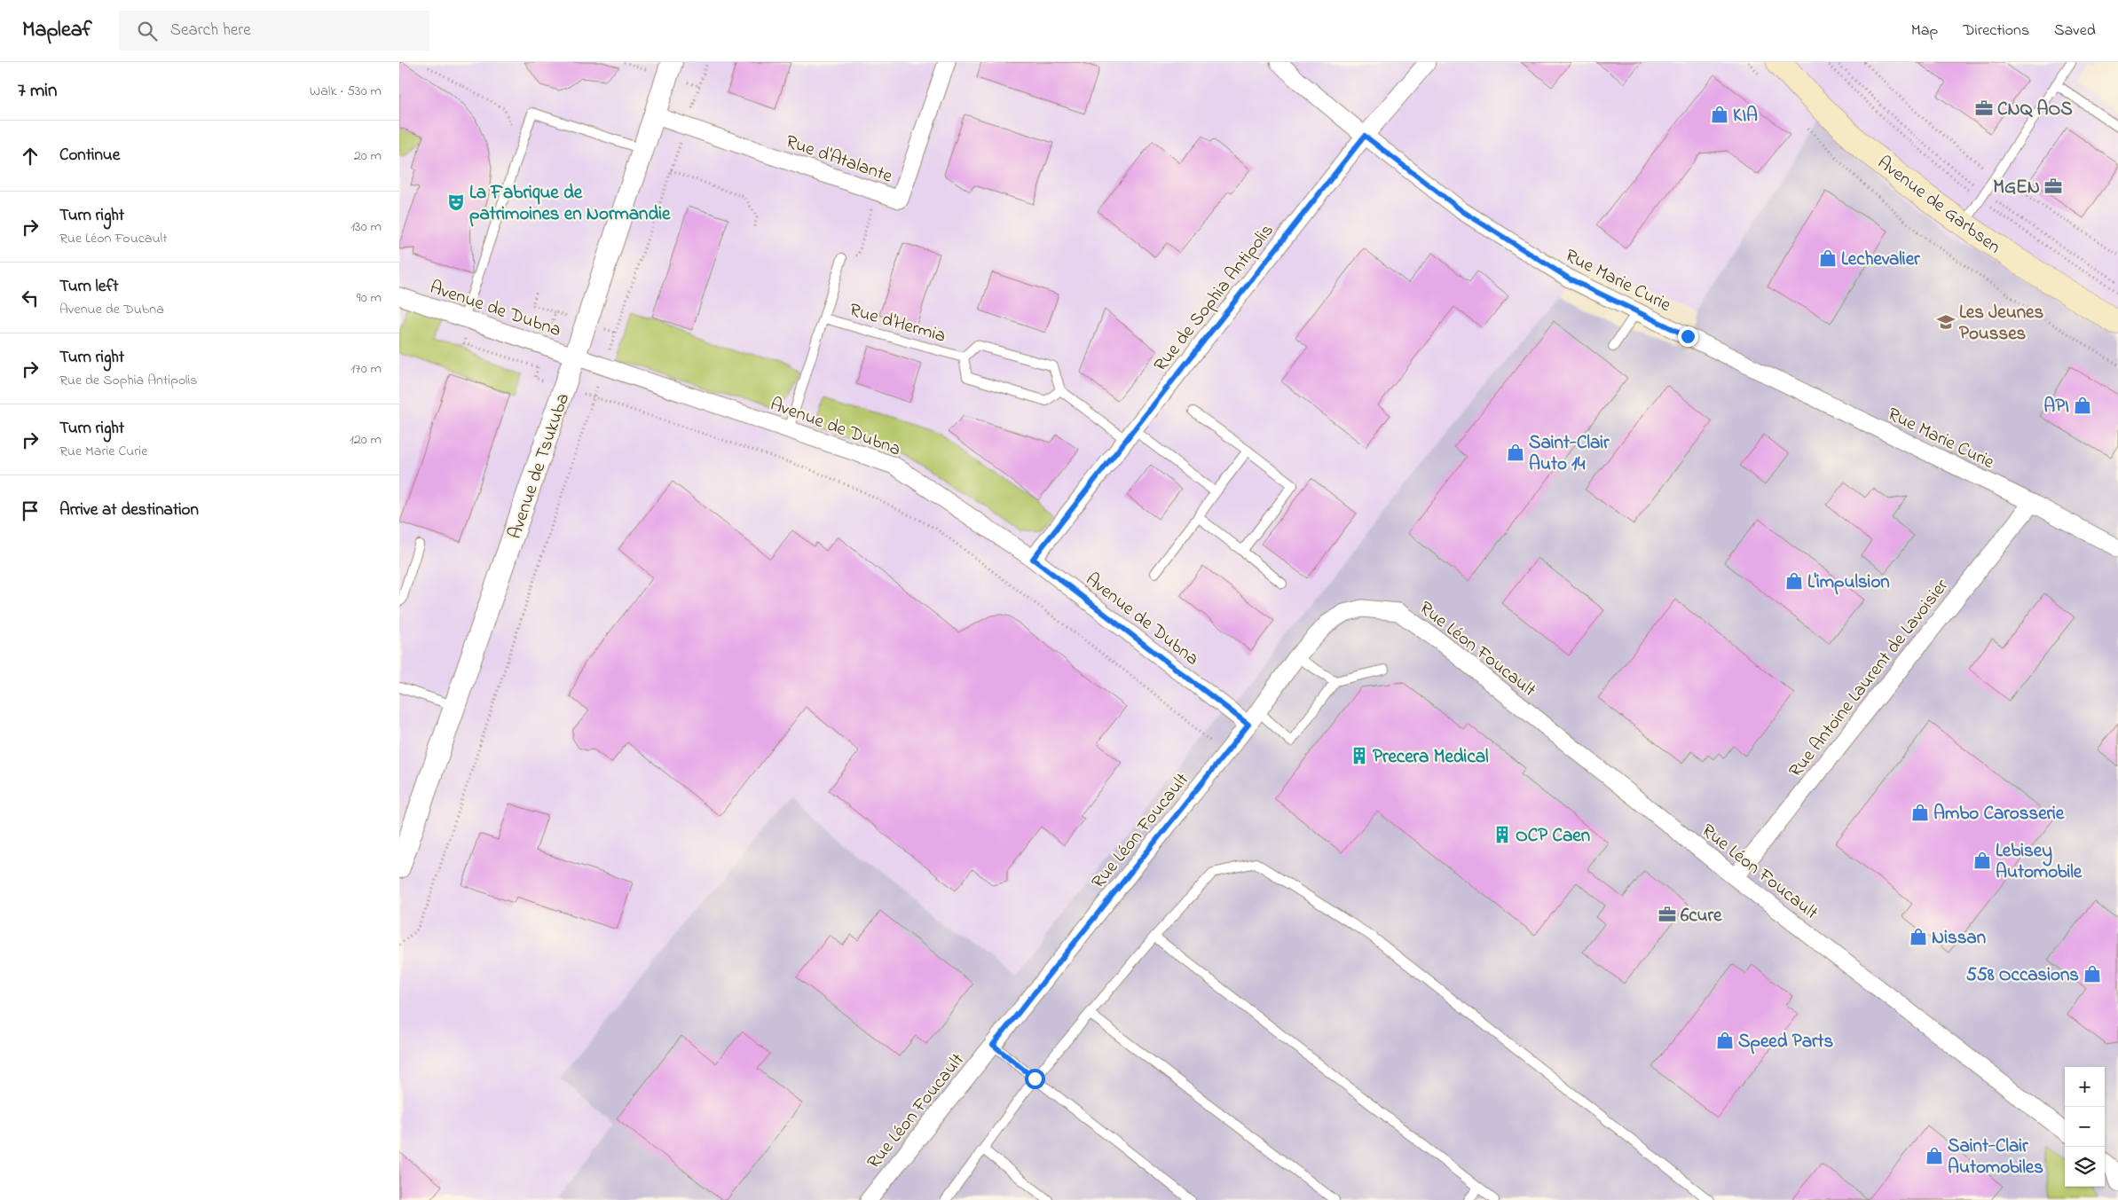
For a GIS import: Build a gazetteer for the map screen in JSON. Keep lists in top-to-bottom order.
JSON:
{
  "streets": {
    "main road": ["Avenue de Garbsen"],
    "street": [
      "Rue d'Atalante",
      "Rue Marie Curie",
      "Rue de Sophia Antipolis",
      "Avenue de Dubna",
      "Avenue de Tsukuba",
      "Rue Léon Foucault",
      "Rue Antoine Laurent de Lavoisier"
    ],
    "lane": ["Rue d'Hermia"]
  },
  "crossings": [
    ["Rue d'Atalante", "Avenue de Tsukuba"],
    ["Rue Marie Curie", "Rue de Sophia Antipolis"],
    ["Rue Marie Curie", "Rue Antoine Laurent de Lavoisier"],
    ["Rue de Sophia Antipolis", "Avenue de Dubna"],
    ["Avenue de Dubna", "Avenue de Tsukuba"],
    ["Avenue de Dubna", "Rue Léon Foucault"],
    ["Rue Léon Foucault", "Rue Antoine Laurent de Lavoisier"]
  ],
  "places": {
    "office": ["CNQ AOS", "MGEN", "6cure"],
    "shop": [
      "KIA",
      "Lechevalier",
      "API",
      "Saint-Clair Auto 14",
      "L'impulsion",
      "Ambo Carosserie",
      "Lebisey Automobile",
      "Nissan",
      "558 Occasions",
      "Speed Parts",
      "Saint-Clair Automobiles"
    ],
    "theatre": ["La Fabrique de patrimoines en Normandie"],
    "school or university": ["Les Jeunes Pousses"],
    "building": ["Precera Medical", "OCP Caen"]
  },
  "page": {
    "header": "Mapleaf",
    "search": "Search here",
    "nav": ["Map", "Directions", "Saved"],
    "heading": ["7 min", "Walk · 530 m"],
    "list": [
      ["Continue", "20 m"],
      ["Turn right", "Rue Léon Foucault", "130 m"],
      ["Turn left", "Avenue de Dubna", "90 m"],
      ["Turn right", "Rue de Sophia Antipolis", "170 m"],
      ["Turn right", "Rue Marie Curie", "120 m"],
      "Arrive at destination"
    ],
    "map_buttons": ["+", "−"]
  }
}
